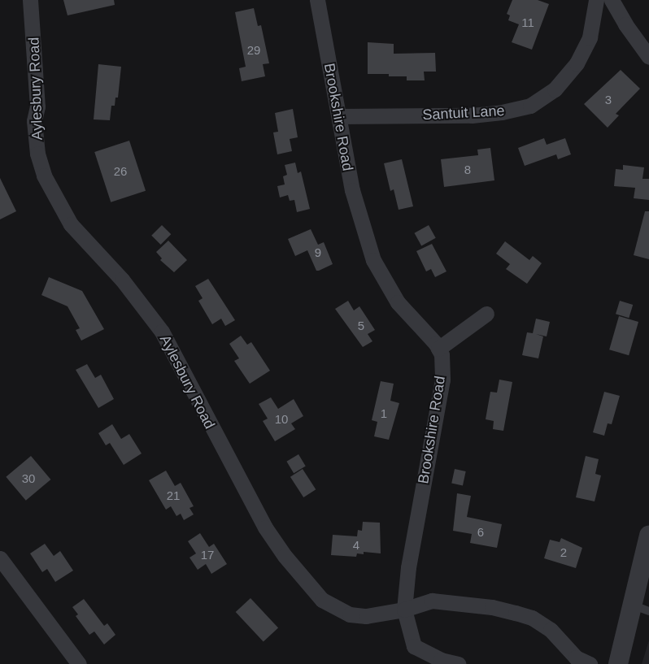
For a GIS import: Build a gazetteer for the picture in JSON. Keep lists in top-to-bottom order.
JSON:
{
  "streets": {
    "street": ["Aylesbury Road", "Santuit Lane", "Brookshire Road"]
  },
  "crossings": [
    ["Aylesbury Road", "Brookshire Road"],
    ["Santuit Lane", "Brookshire Road"]
  ],
  "house_numbers": [
    "11",
    "29",
    "3",
    "8",
    "26",
    "9",
    "5",
    "1",
    "10",
    "30",
    "21",
    "6",
    "4",
    "2",
    "17"
  ]
}
